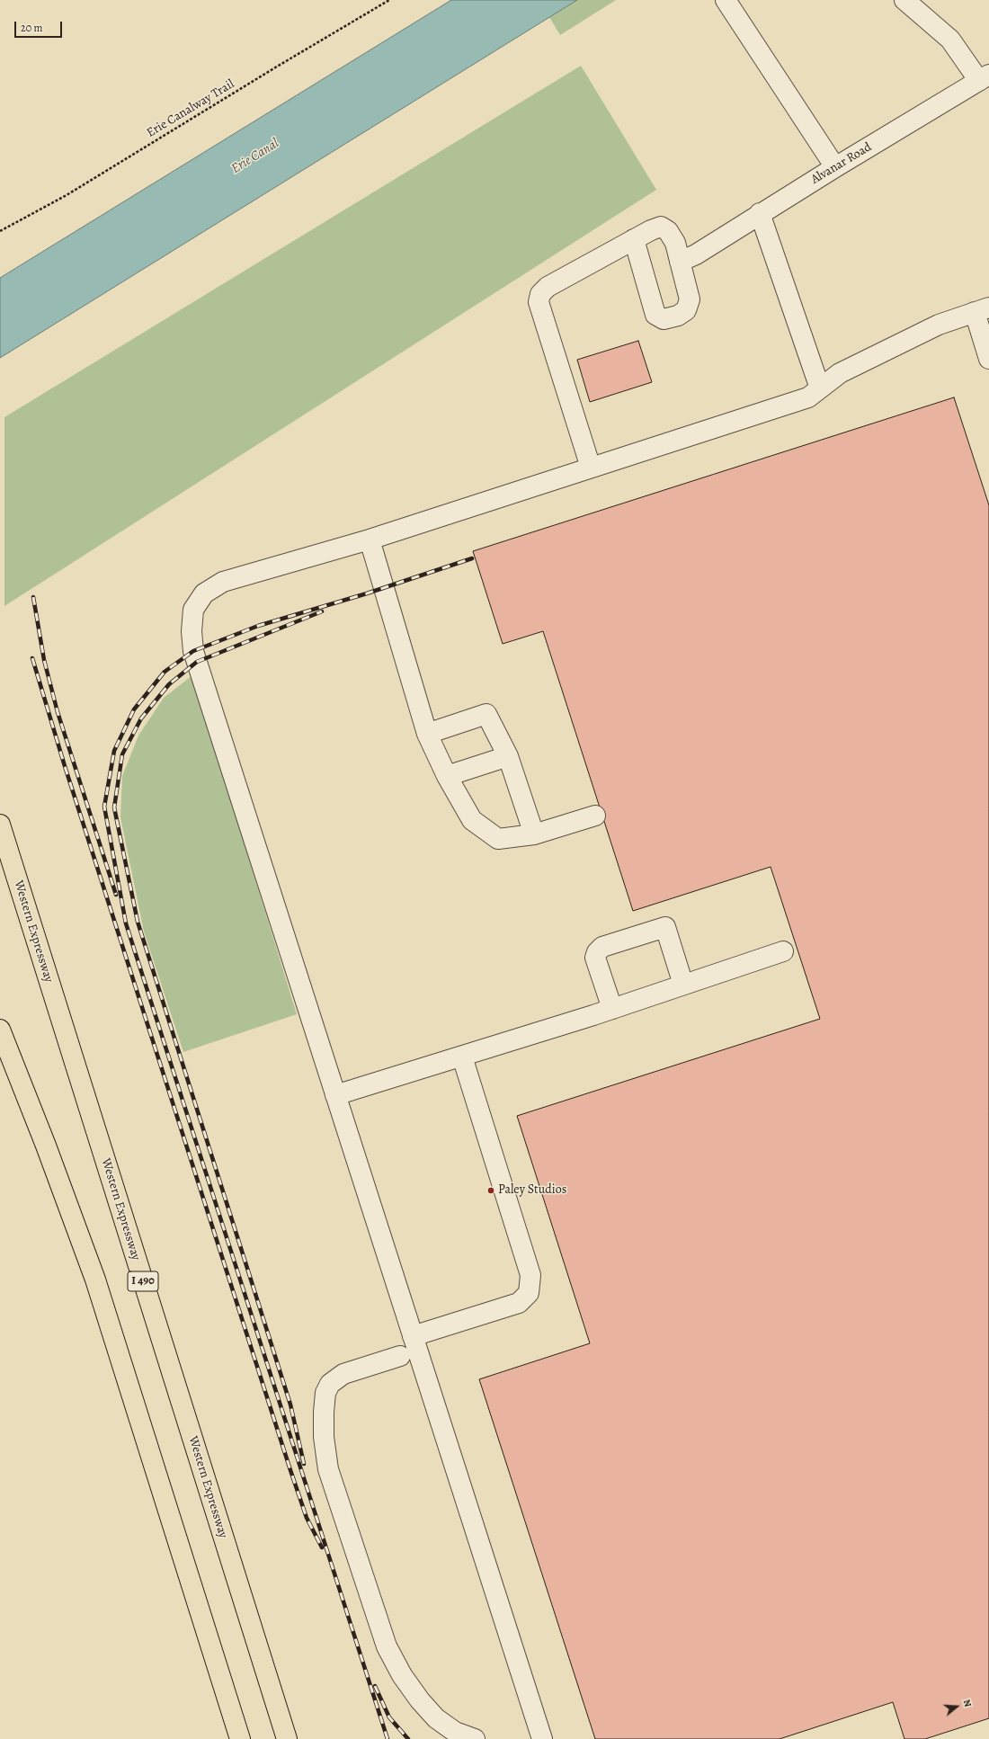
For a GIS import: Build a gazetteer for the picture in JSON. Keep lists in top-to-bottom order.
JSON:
{
  "streets": {
    "highway": ["Western Expressway", "I 490"],
    "street": ["Alvanar Road"],
    "path": ["Erie Canalway Trail"]
  },
  "water": ["Erie Canal"],
  "places": ["Paley Studios"],
  "scale_bar": "20 m",
  "north": "right"
}
